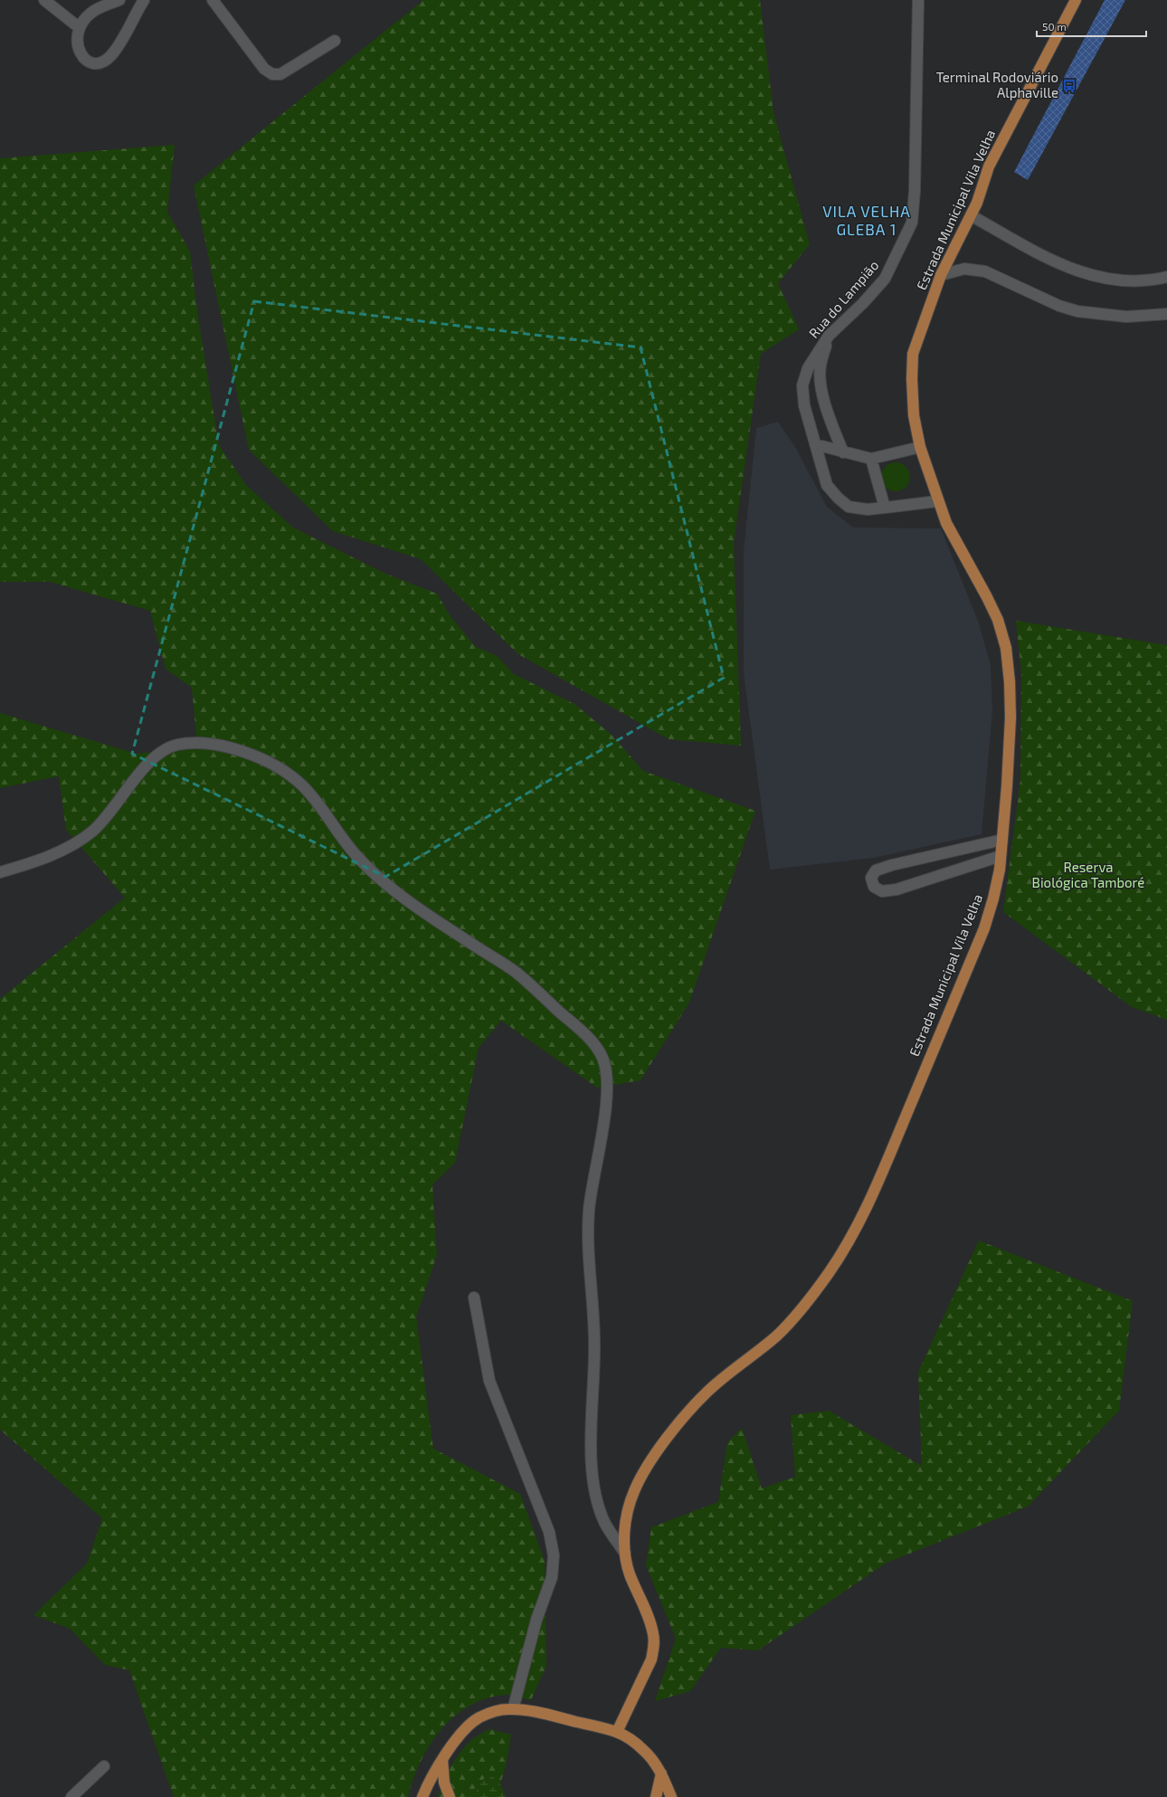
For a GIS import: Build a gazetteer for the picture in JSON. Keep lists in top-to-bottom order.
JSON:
{
  "streets": {
    "main road": ["Estrada Municipal Vila Velha"],
    "street": ["Rua do Lampião"]
  },
  "crossings": [
    ["Estrada Municipal Vila Velha", "Rua do Lampião"]
  ],
  "districts": ["VILA VELHA GLEBA 1"],
  "parks": ["Reserva Biológica Tamboré"],
  "places": {
    "bus stop": ["Terminal Rodoviário Alphaville"]
  },
  "scale_bar": "50 m"
}
